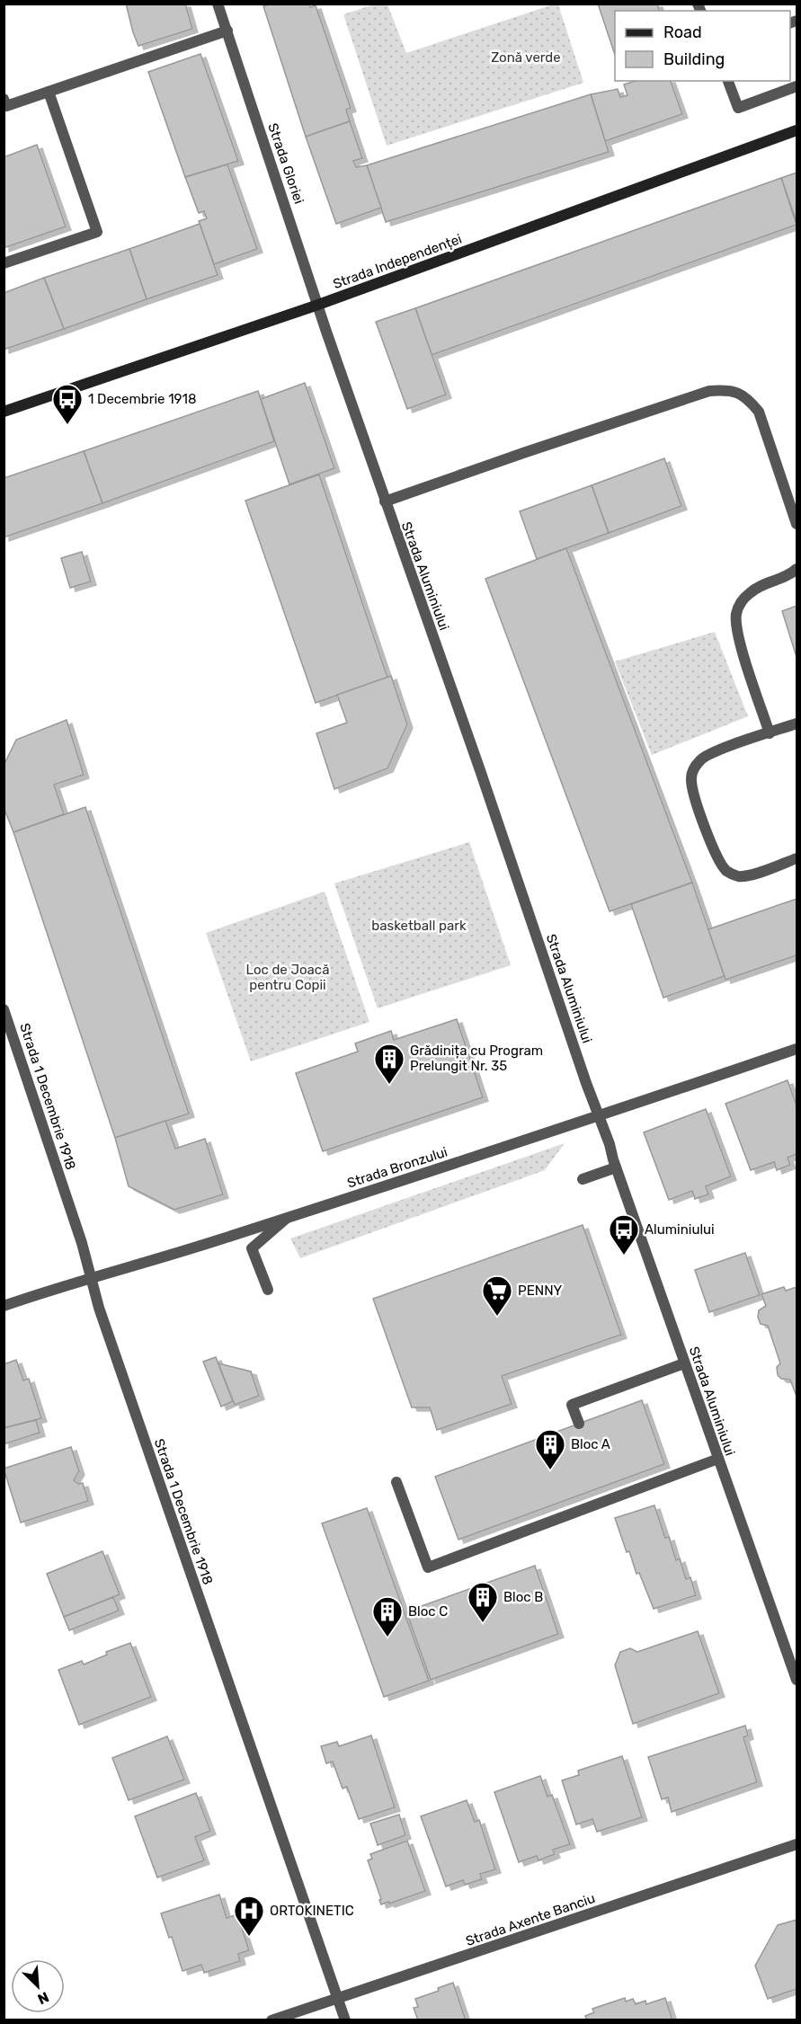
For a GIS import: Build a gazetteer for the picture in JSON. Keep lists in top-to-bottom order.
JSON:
{
  "streets": {
    "main road": ["Strada Independenței"],
    "street": [
      "Strada Gloriei",
      "Strada Aluminiului",
      "Strada 1 Decembrie 1918",
      "Strada Bronzului",
      "Strada Axente Banciu"
    ]
  },
  "crossings": [
    ["Strada Gloriei", "Strada Independenței"],
    ["Strada Gloriei", "Strada Aluminiului"],
    ["Strada Independenței", "Strada Aluminiului"],
    ["Strada Aluminiului", "Strada Bronzului"],
    ["Strada 1 Decembrie 1918", "Strada Bronzului"],
    ["Strada 1 Decembrie 1918", "Strada Axente Banciu"]
  ],
  "parks": ["Zonă verde", "basketball park", "Loc de Joacă pentru Copii"],
  "places": {
    "bus stop": ["1 Decembrie 1918", "Aluminiului"],
    "building": [
      "Grădinița cu Program Prelungit Nr. 35",
      "Bloc A",
      "Bloc B",
      "Bloc C"
    ],
    "supermarket": ["PENNY"],
    "hospital": ["ORTOKINETIC"]
  },
  "legend": ["Road", "Building"],
  "north": "bottom right"
}
